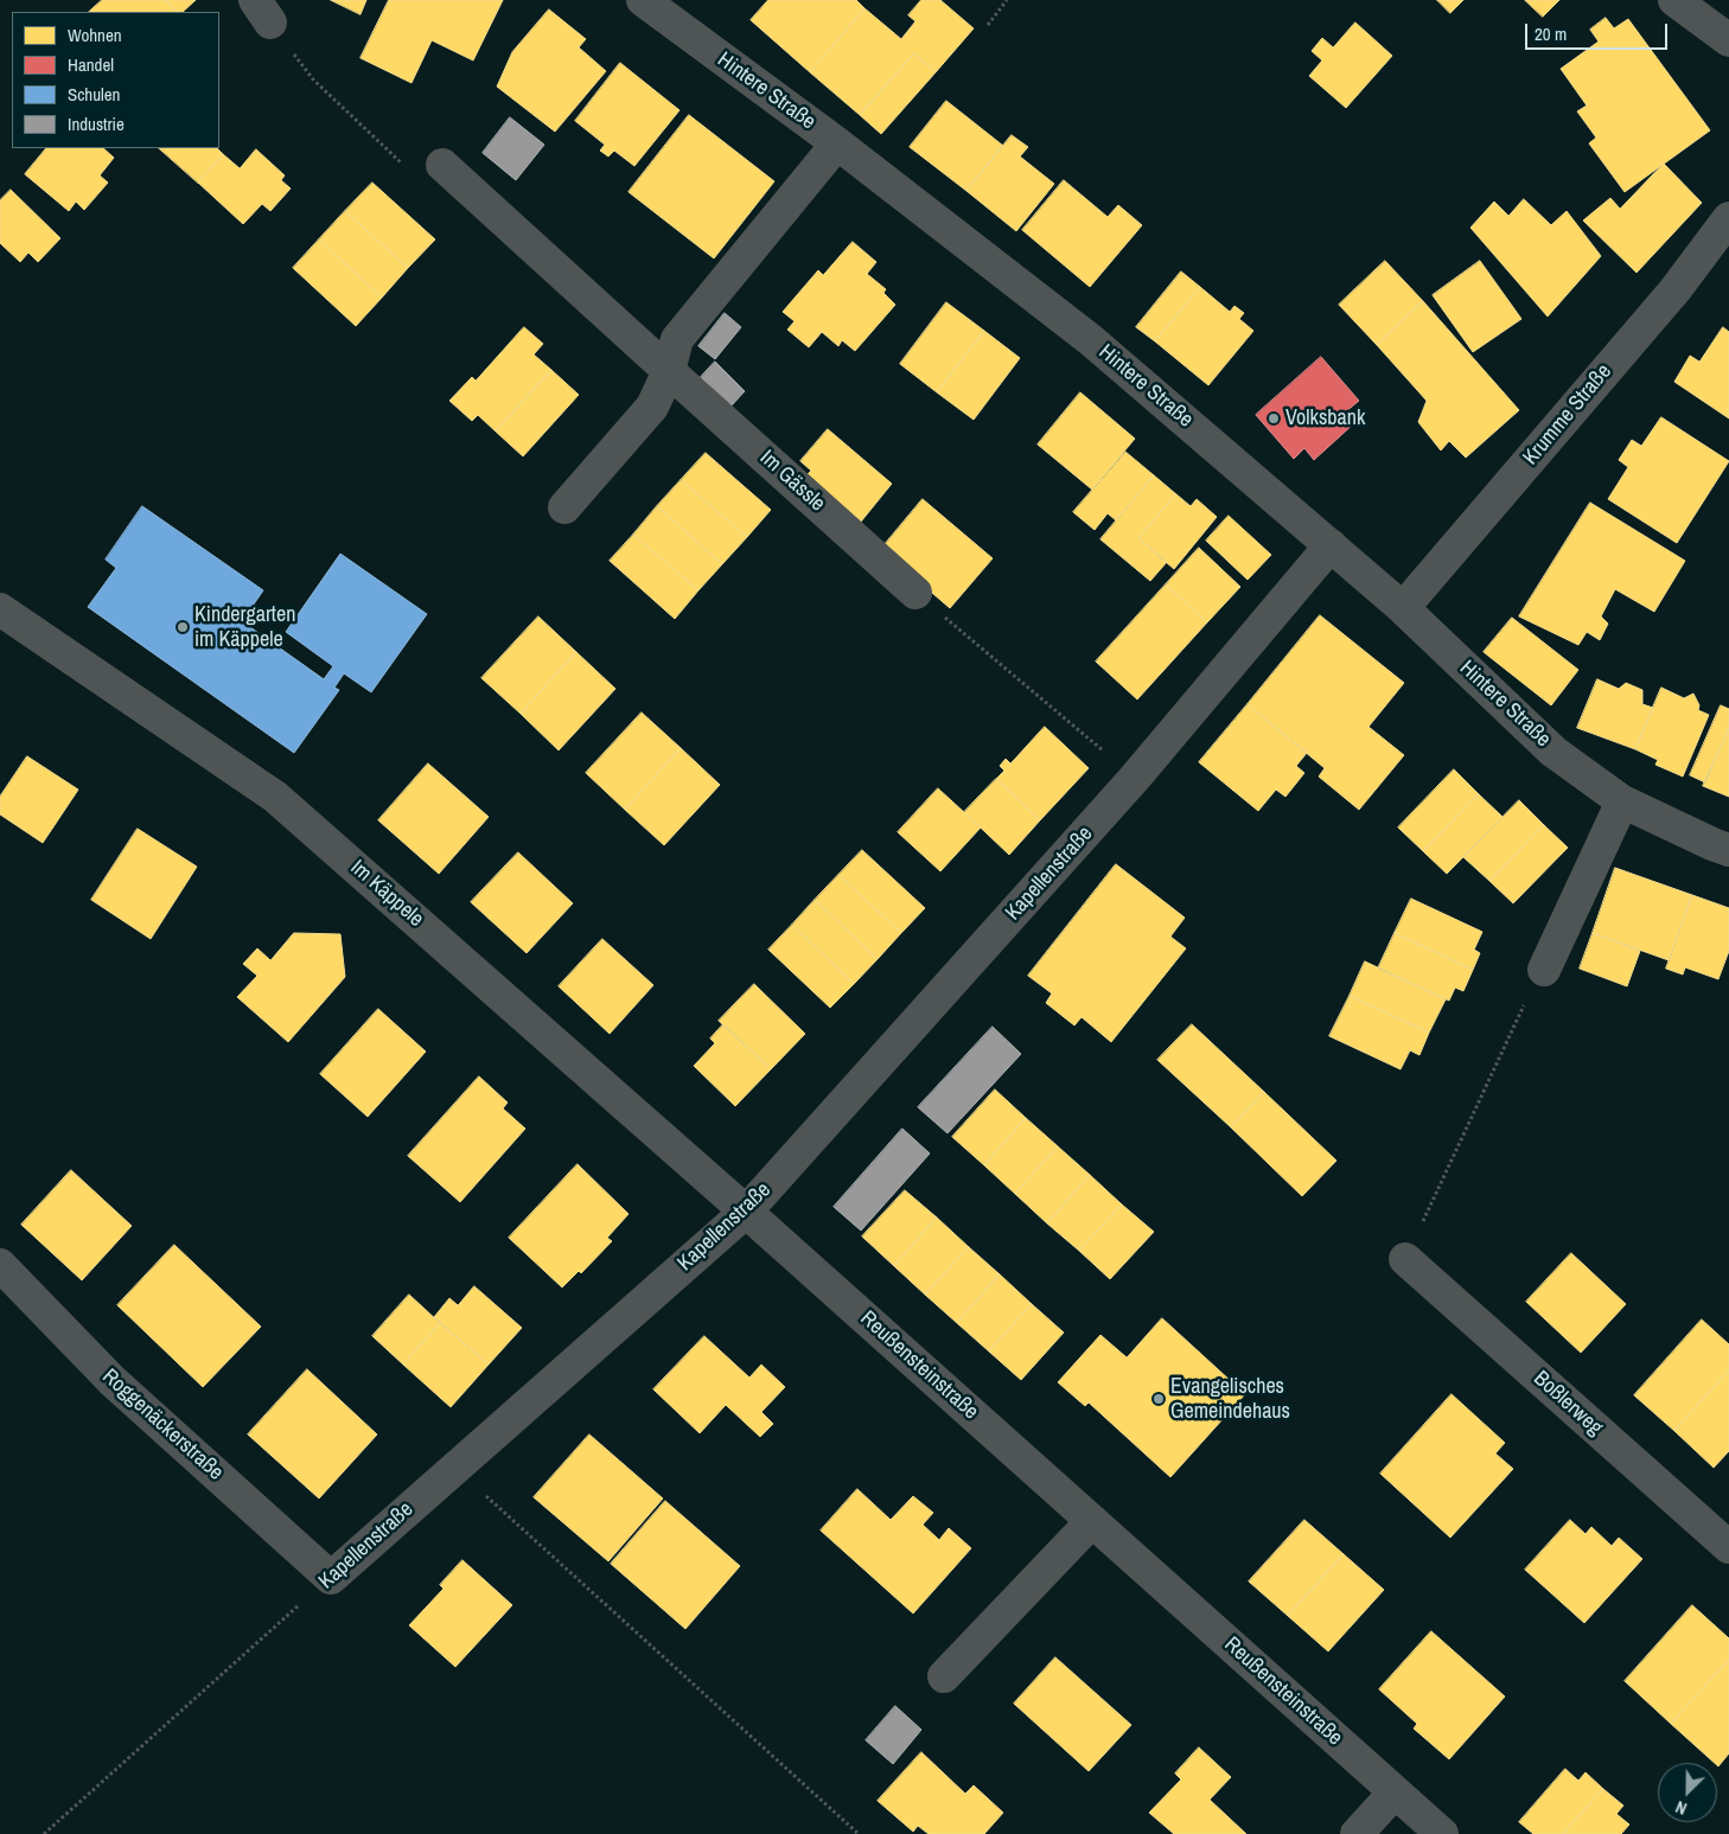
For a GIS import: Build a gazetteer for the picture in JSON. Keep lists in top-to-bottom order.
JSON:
{
  "streets": {
    "street": [
      "Hintere Straße",
      "Krumme Straße",
      "Im Gässle",
      "Kapellenstraße",
      "Im Käppele",
      "Reußensteinstraße",
      "Boßlerweg",
      "Roggenäckerstraße"
    ]
  },
  "crossings": [
    ["Hintere Straße", "Krumme Straße"],
    ["Hintere Straße", "Kapellenstraße"],
    ["Kapellenstraße", "Im Käppele"],
    ["Kapellenstraße", "Reußensteinstraße"],
    ["Kapellenstraße", "Roggenäckerstraße"],
    ["Im Käppele", "Reußensteinstraße"]
  ],
  "places": ["Volksbank", "Kindergarten im Käppele", "Evangelisches Gemeindehaus"],
  "legend": [
    "Wohnen",
    "Handel",
    "Schulen",
    "Industrie"
  ],
  "scale_bar": "20 m",
  "north": "bottom left"
}
